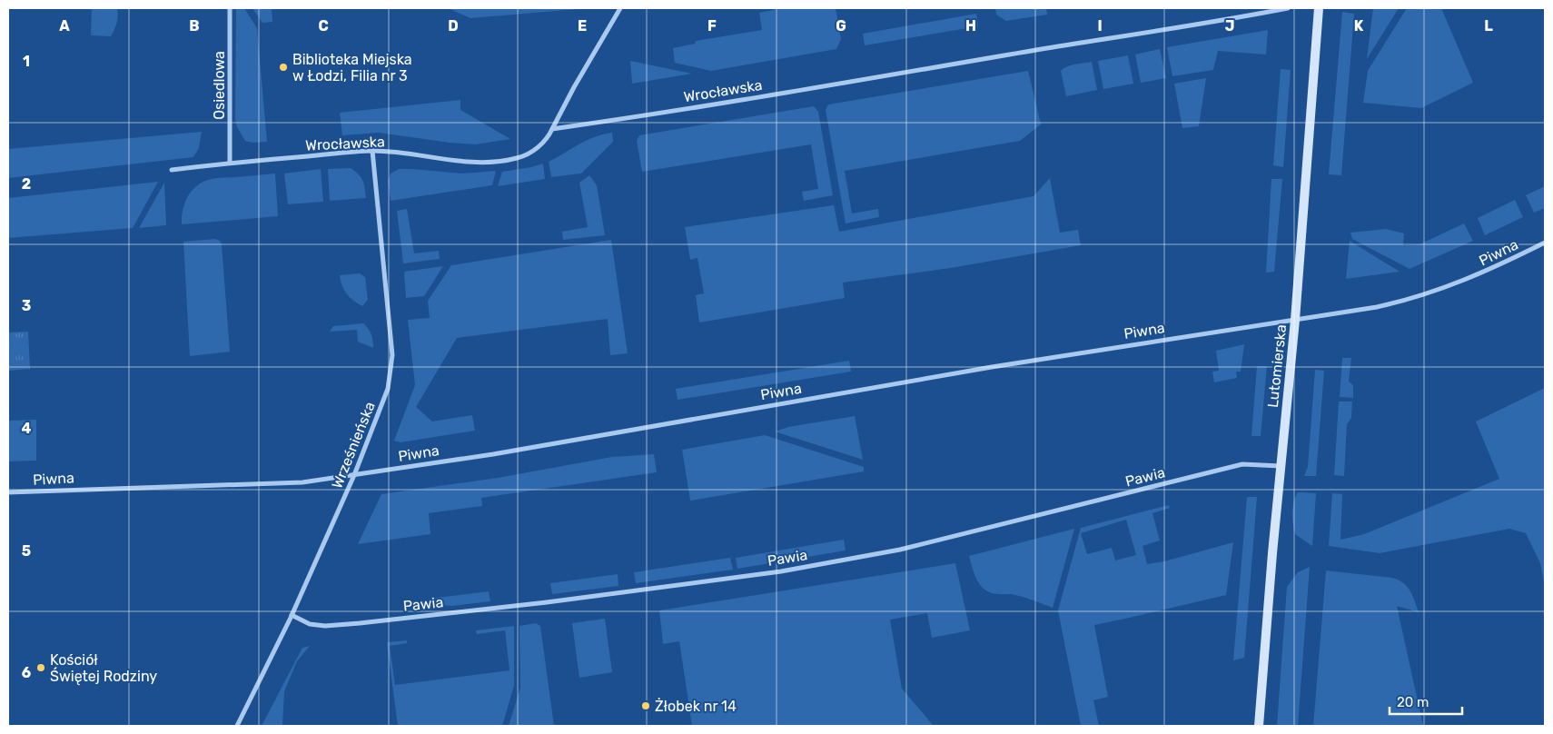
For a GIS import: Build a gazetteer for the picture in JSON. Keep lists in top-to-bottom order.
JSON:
{
  "streets": {
    "main road": ["Lutomierska"],
    "street": [
      "Osiedlowa",
      "Wrocławska",
      "Piwna",
      "Wrześnieńska",
      "Pawia"
    ]
  },
  "crossings": [
    ["Osiedlowa", "Wrocławska"],
    ["Wrocławska", "Wrześnieńska"],
    ["Piwna", "Lutomierska"],
    ["Piwna", "Wrześnieńska"],
    ["Lutomierska", "Pawia"],
    ["Wrześnieńska", "Pawia"]
  ],
  "places": ["Biblioteka Miejska w Łodzi, Filia nr 3", "Kościół Świętej Rodziny", "Żłobek nr 14"],
  "scale_bar": "20 m",
  "grid": {
    "columns": [
      "A",
      "B",
      "C",
      "D",
      "E",
      "F",
      "G",
      "H",
      "I",
      "J",
      "K",
      "L"
    ],
    "rows": [
      "1",
      "2",
      "3",
      "4",
      "5",
      "6"
    ]
  }
}
